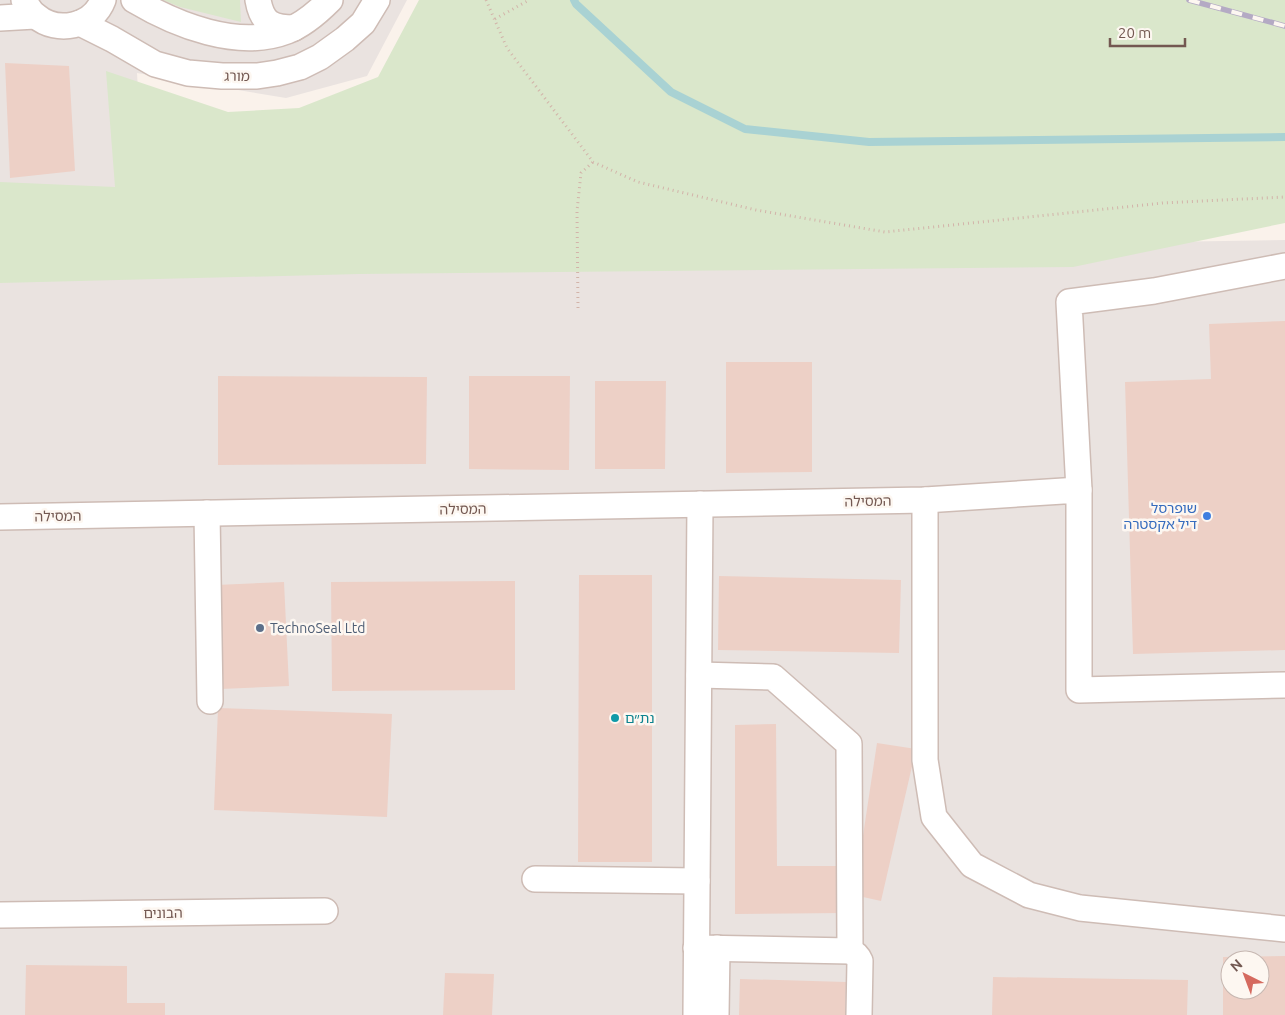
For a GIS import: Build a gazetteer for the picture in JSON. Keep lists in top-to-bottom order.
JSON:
{
  "streets": {
    "street": ["מורג", "המסילה", "הבונים"]
  },
  "places": ["שופרסל דיל אקסטרה", "TechnoSeal Ltd", "נת״ם"],
  "scale_bar": "20 m",
  "north": "top left"
}
